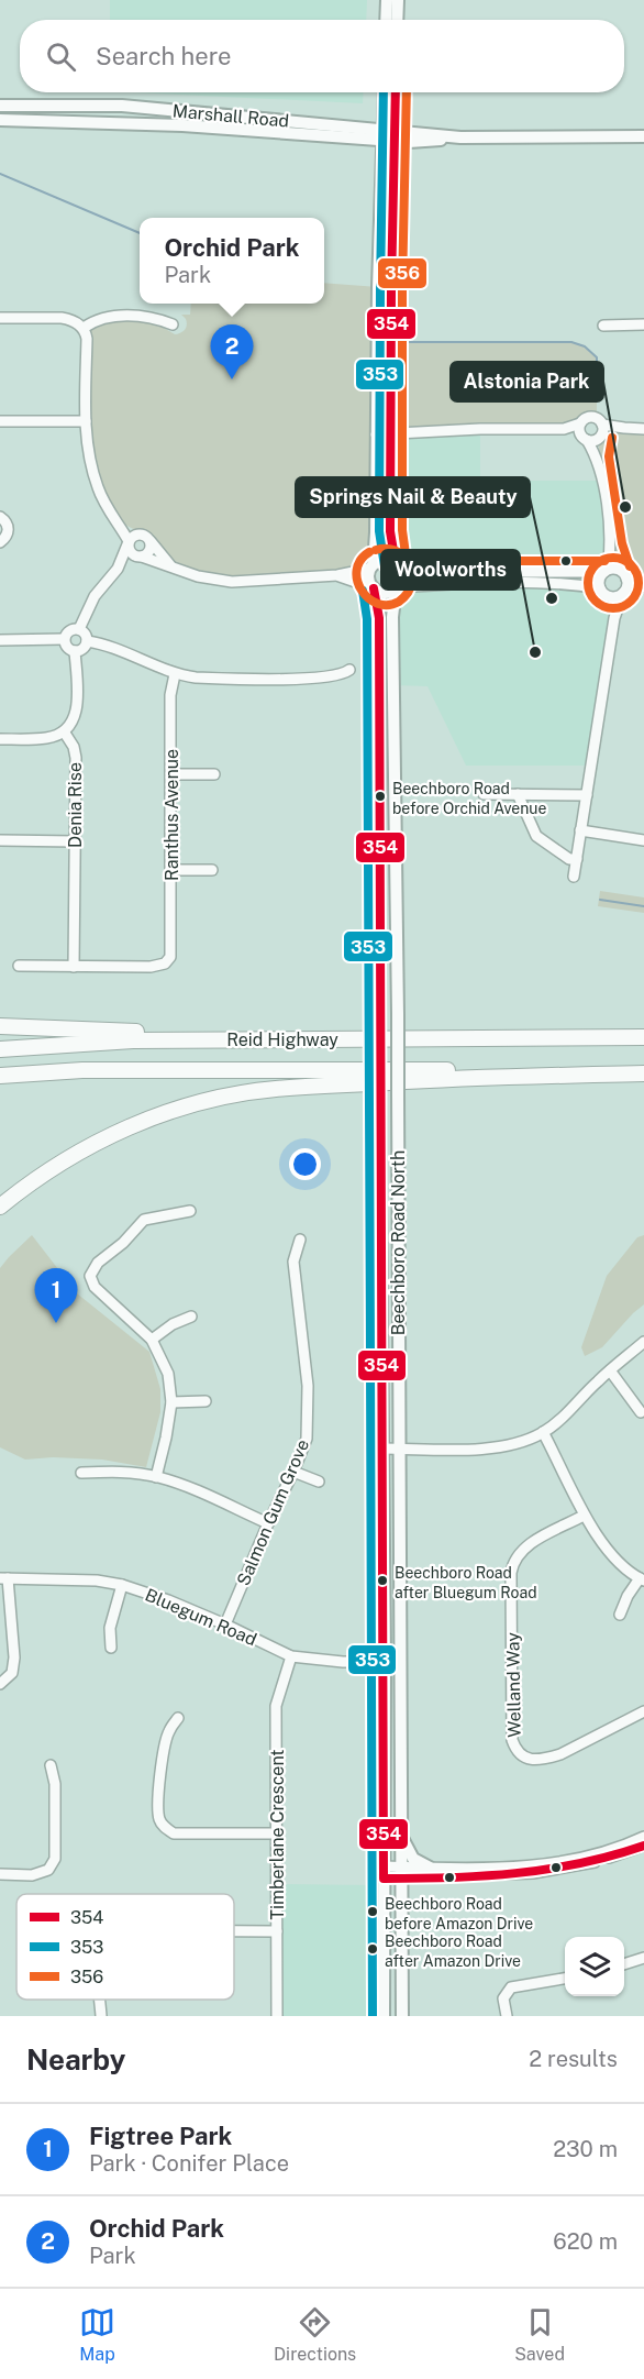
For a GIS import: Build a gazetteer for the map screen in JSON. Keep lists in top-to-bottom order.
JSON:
{
  "streets": {
    "highway": ["Reid Highway"],
    "main road": ["Marshall Road", "Beechboro Road North"],
    "street": [
      "Denia Rise",
      "Ranthus Avenue",
      "Salmon Gum Grove",
      "Bluegum Road",
      "Welland Way",
      "Timberlane Crescent"
    ]
  },
  "crossings": [
    ["Denia Rise", "Ranthus Avenue"],
    ["Beechboro Road North", "Bluegum Road"],
    ["Salmon Gum Grove", "Bluegum Road"],
    ["Bluegum Road", "Timberlane Crescent"]
  ],
  "places": [
    "Alstonia Park",
    "Springs Nail & Beauty",
    "Woolworths",
    "Beechboro Road before Orchid Avenue",
    "Beechboro Road after Bluegum Road",
    "Beechboro Road before Amazon Drive",
    "Beechboro Road after Amazon Drive"
  ],
  "lines": ["transit line 354", "transit line 353", "transit line 356"],
  "legend": ["354", "353", "356"],
  "page": {
    "search": "Search here",
    "popup": ["Orchid Park", "Park"],
    "pins": ["2", "1"],
    "heading": ["Nearby", "2 results"],
    "list": [
      {
        "mark": "1",
        "name": "Figtree Park",
        "note": "Park · Conifer Place",
        "value": "230 m"
      },
      {
        "mark": "2",
        "name": "Orchid Park",
        "note": "Park",
        "value": "620 m"
      }
    ],
    "nav": ["Map", "Directions", "Saved"]
  }
}
